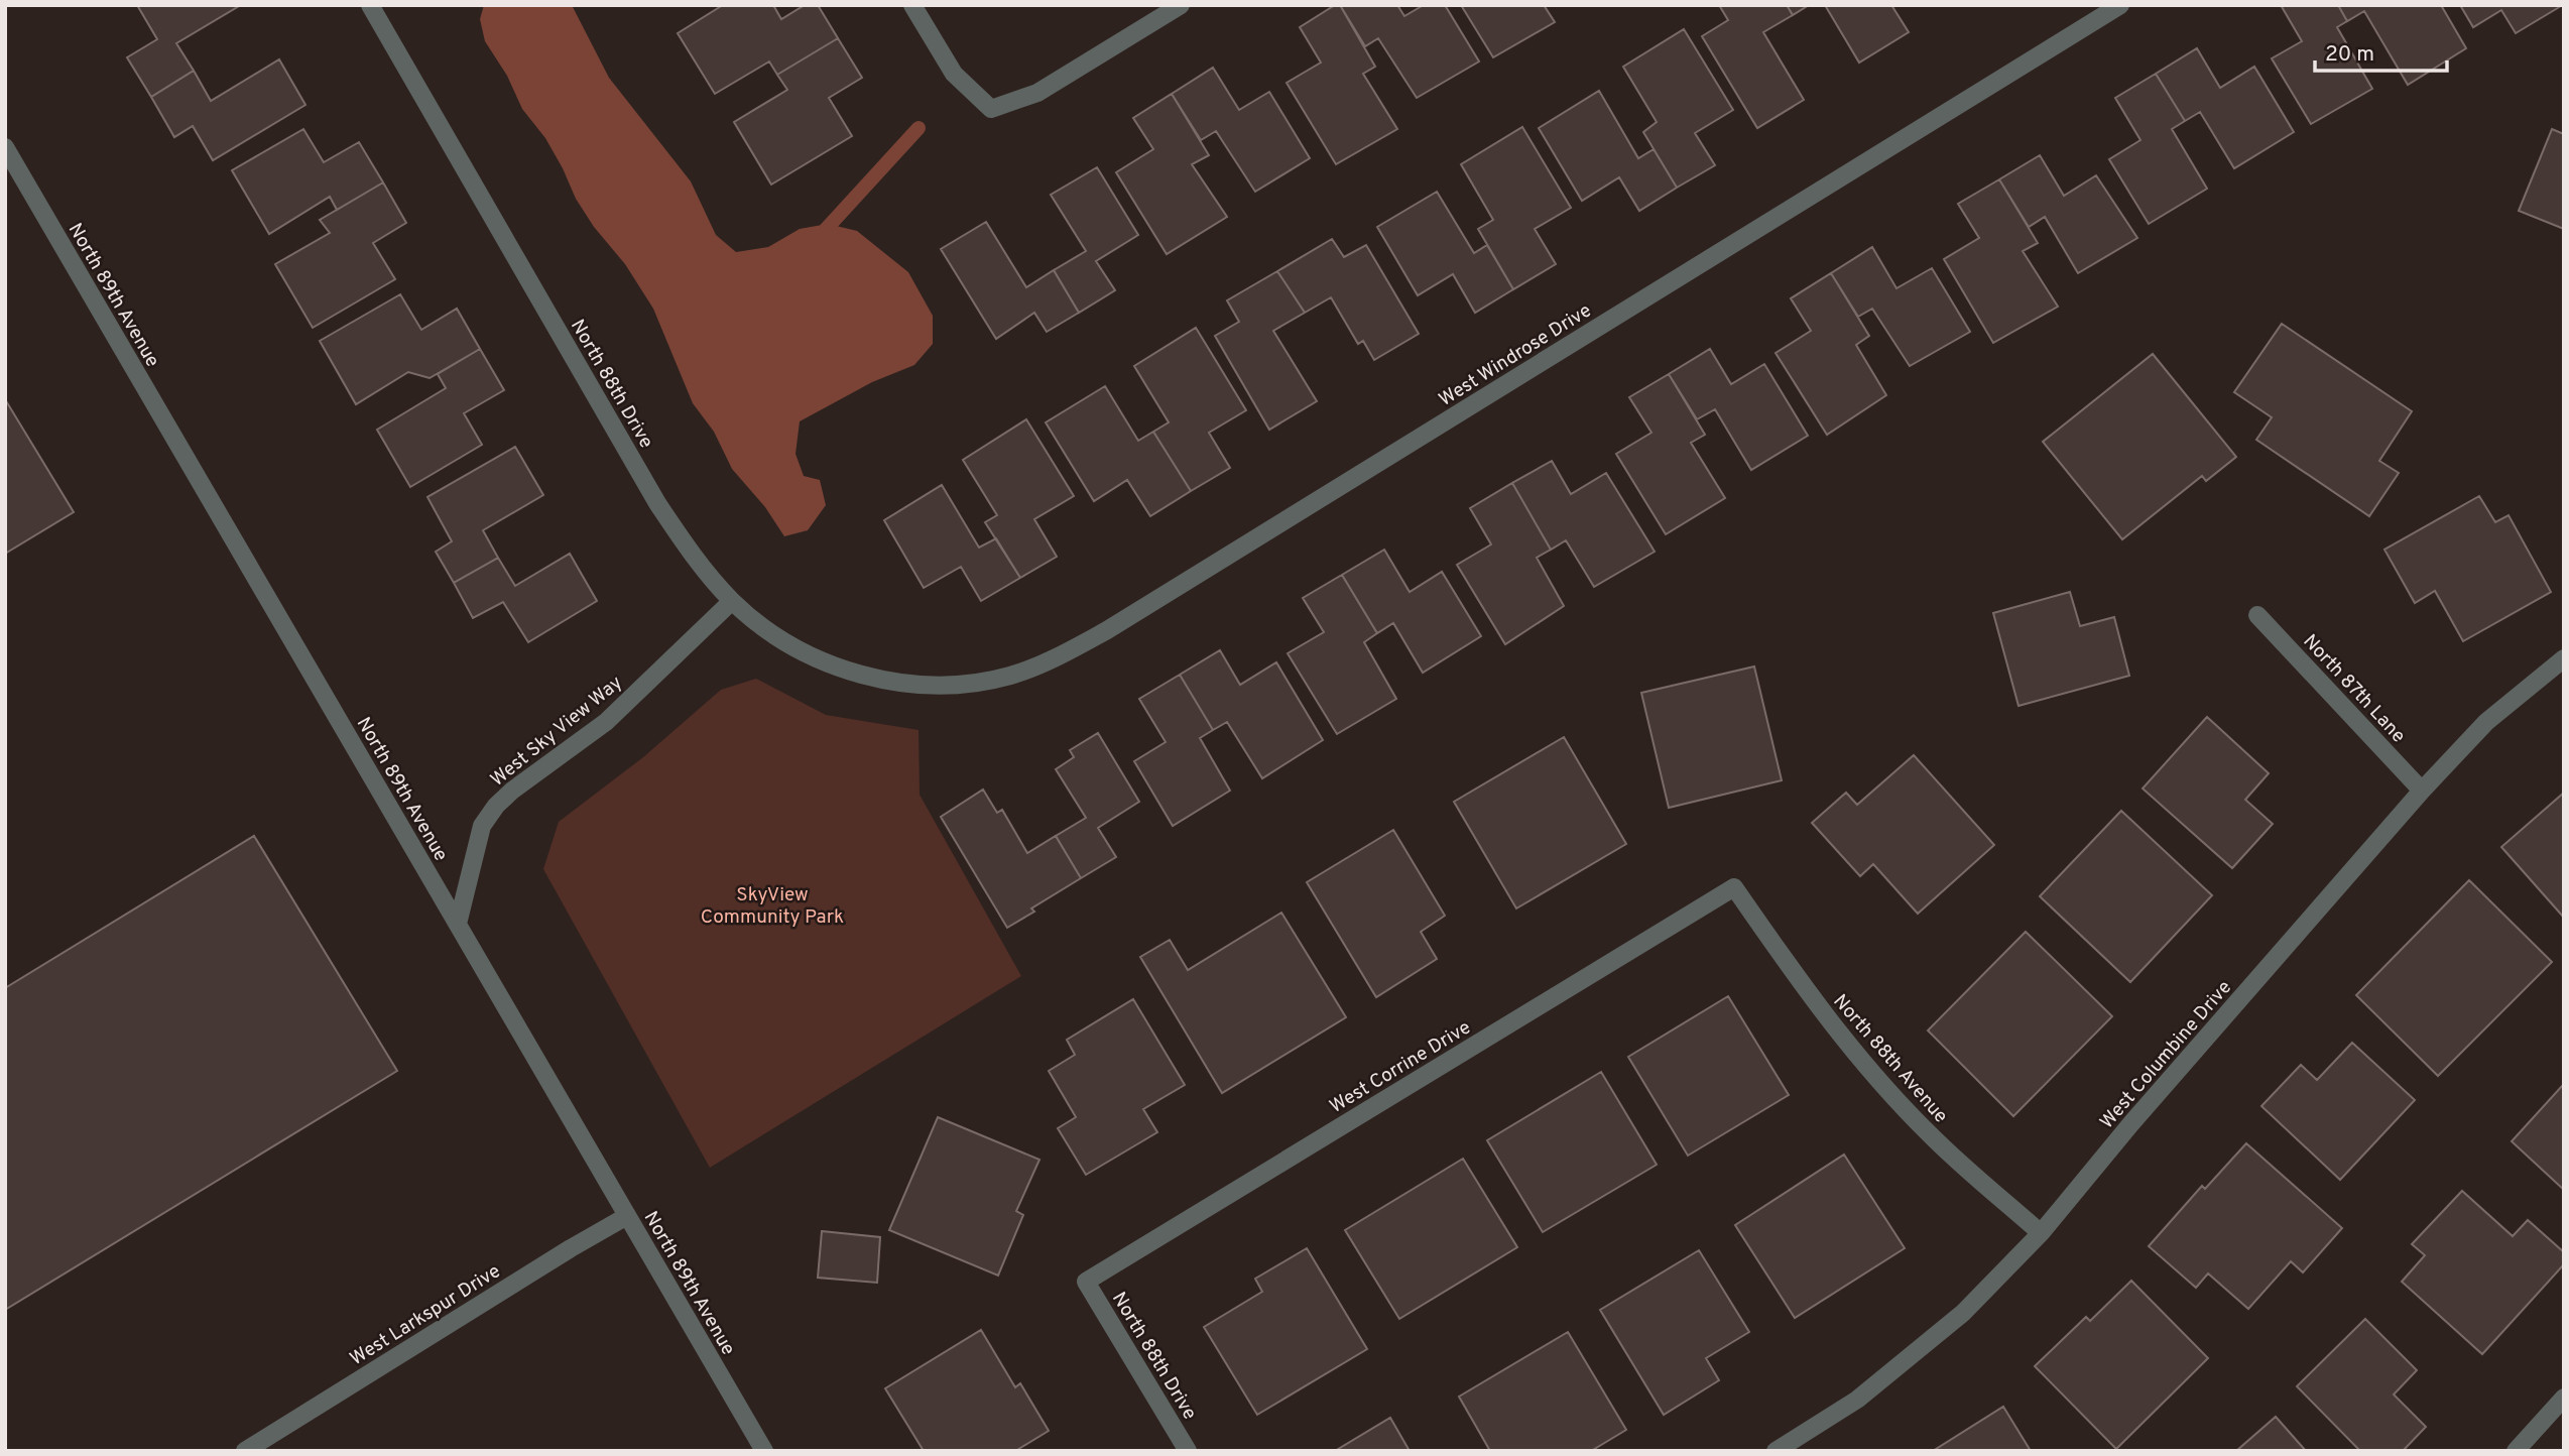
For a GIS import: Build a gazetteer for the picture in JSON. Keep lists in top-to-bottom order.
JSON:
{
  "streets": {
    "street": [
      "North 89th Avenue",
      "West Windrose Drive",
      "North 88th Drive",
      "North 87th Lane",
      "West Sky View Way",
      "West Columbine Drive",
      "North 88th Avenue",
      "West Corrine Drive",
      "West Larkspur Drive"
    ]
  },
  "crossings": [
    ["North 89th Avenue", "West Sky View Way"],
    ["North 89th Avenue", "West Larkspur Drive"],
    ["West Windrose Drive", "North 88th Drive"],
    ["North 88th Drive", "West Sky View Way"],
    ["North 88th Drive", "West Corrine Drive"],
    ["North 87th Lane", "West Columbine Drive"],
    ["West Columbine Drive", "North 88th Avenue"],
    ["North 88th Avenue", "West Corrine Drive"]
  ],
  "parks": ["SkyView Community Park"],
  "scale_bar": "20 m"
}
